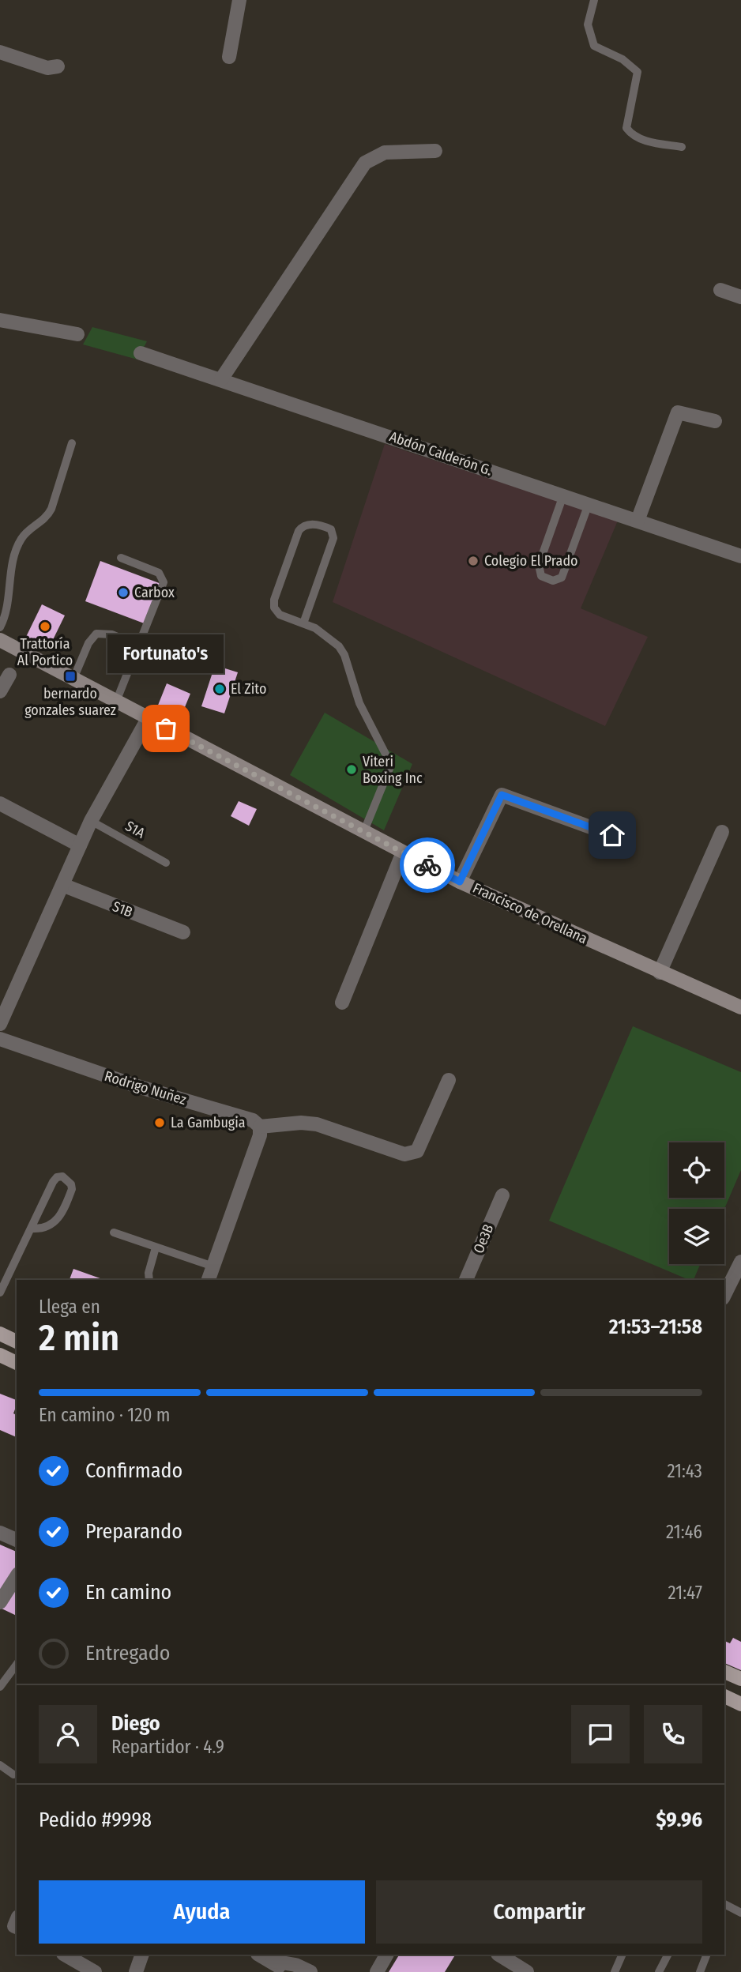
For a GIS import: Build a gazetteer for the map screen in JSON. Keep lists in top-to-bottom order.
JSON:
{
  "streets": {
    "street": [
      "Abdón Calderón G.",
      "S1B",
      "Francisco de Orellana",
      "Rodrigo Nuñez",
      "Oe3B"
    ],
    "lane": ["S1A"]
  },
  "places": {
    "other": [
      "Colegio El Prado",
      "Carbox",
      "Trattoría Al Portico",
      "El Zito",
      "Fortunato's",
      "Viteri Boxing Inc",
      "La Gambugia"
    ],
    "transit": ["bernardo gonzales suarez"]
  },
  "page": {
    "bubble": "Fortunato's",
    "heading": ["2 min", "Llega en", "21:53–21:58"],
    "panel": [
      "Diego",
      "Repartidor · 4.9",
      "Pedido #9998",
      "$9.96"
    ],
    "bar": "En camino · 120 m",
    "list": [
      ["Confirmado", "21:43"],
      ["Preparando", "21:46"],
      ["En camino", "21:47"],
      "Entregado"
    ],
    "buttons": ["Ayuda", "Compartir"]
  }
}
